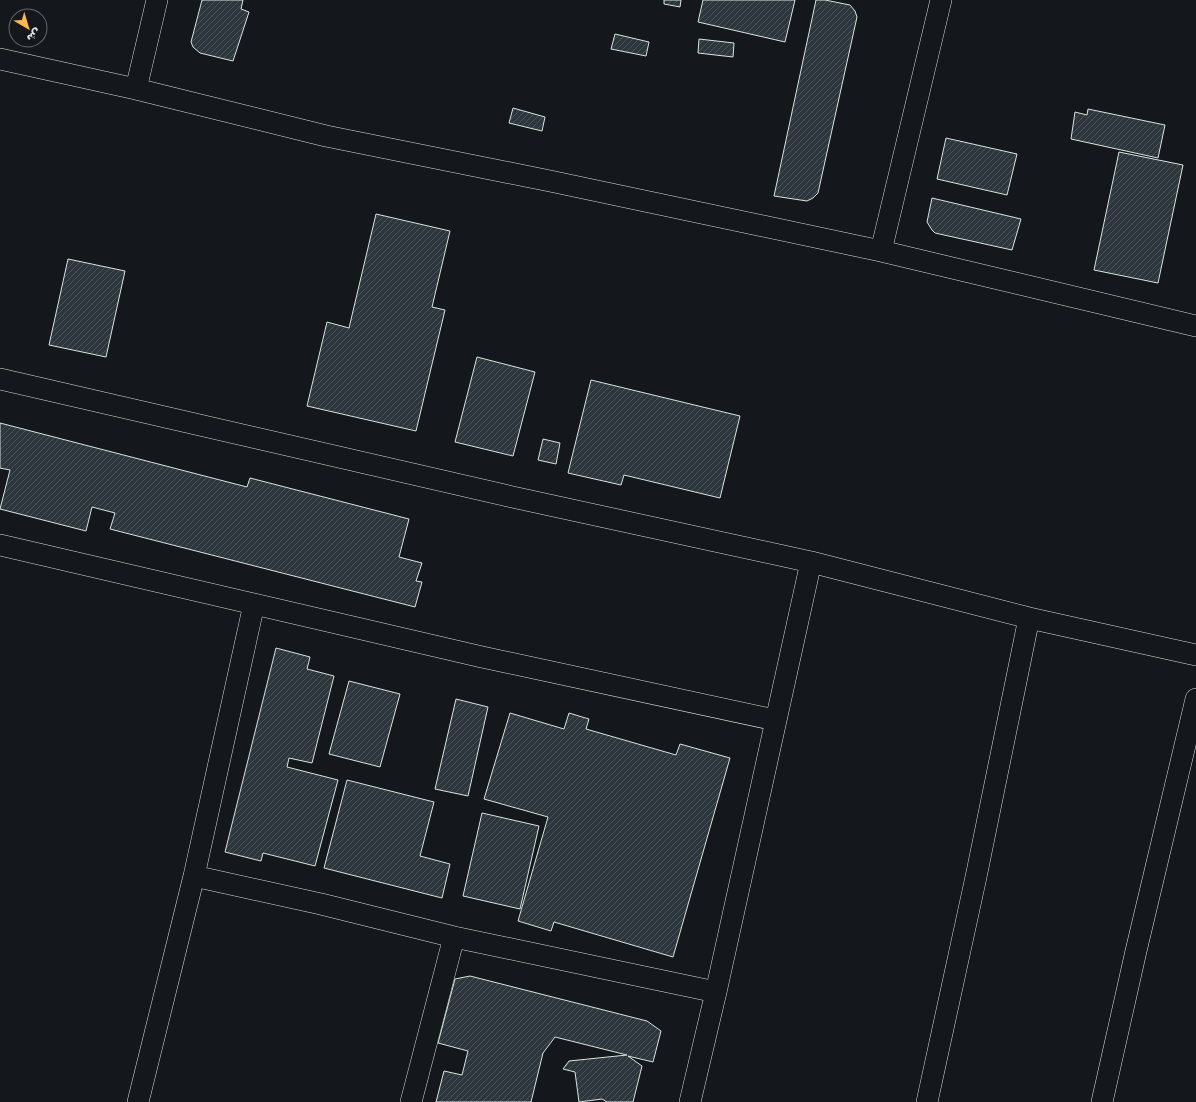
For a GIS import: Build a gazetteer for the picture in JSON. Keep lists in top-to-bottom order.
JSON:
{
  "north": "bottom right"
}
